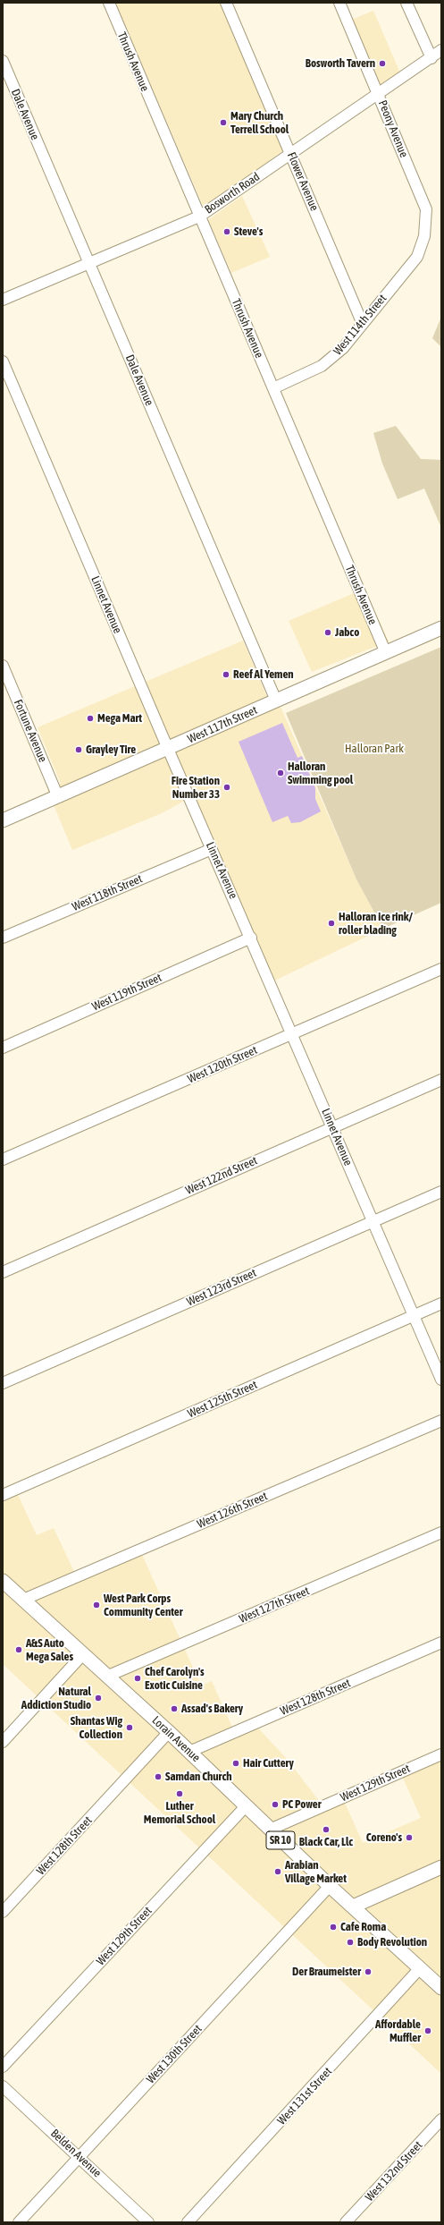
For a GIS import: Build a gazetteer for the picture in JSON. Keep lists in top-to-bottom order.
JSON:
{
  "streets": {
    "main road": ["West 117th Street", "Lorain Avenue", "SR 10"],
    "street": [
      "Thrush Avenue",
      "Dale Avenue",
      "Peony Avenue",
      "Flower Avenue",
      "Bosworth Road",
      "West 114th Street",
      "Linnet Avenue",
      "Fortune Avenue",
      "West 118th Street",
      "West 119th Street",
      "West 120th Street",
      "West 122nd Street",
      "West 123rd Street",
      "West 125th Street",
      "West 126th Street",
      "West 127th Street",
      "West 128th Street",
      "West 129th Street",
      "West 130th Street",
      "West 131st Street",
      "Belden Avenue",
      "West 132nd Street"
    ]
  },
  "crossings": [
    ["Thrush Avenue", "Bosworth Road"],
    ["Thrush Avenue", "West 114th Street"],
    ["Thrush Avenue", "West 117th Street"],
    ["Dale Avenue", "Bosworth Road"],
    ["Dale Avenue", "West 117th Street"],
    ["Peony Avenue", "Bosworth Road"],
    ["Peony Avenue", "West 114th Street"],
    ["Flower Avenue", "Bosworth Road"],
    ["Flower Avenue", "West 114th Street"],
    ["Linnet Avenue", "West 117th Street"],
    ["Linnet Avenue", "West 118th Street"],
    ["Linnet Avenue", "West 119th Street"],
    ["Linnet Avenue", "West 120th Street"],
    ["Linnet Avenue", "West 122nd Street"],
    ["Linnet Avenue", "West 123rd Street"],
    ["Linnet Avenue", "West 125th Street"],
    ["West 117th Street", "Fortune Avenue"],
    ["West 126th Street", "Lorain Avenue"],
    ["West 127th Street", "Lorain Avenue"],
    ["West 128th Street", "Lorain Avenue"],
    ["Lorain Avenue", "West 129th Street"],
    ["Lorain Avenue", "West 130th Street"],
    ["Lorain Avenue", "West 131st Street"],
    ["West 130th Street", "Belden Avenue"]
  ],
  "parks": ["Halloran Park"],
  "places": [
    "Bosworth Tavern",
    "Mary Church Terrell School",
    "Steve's",
    "Jabco",
    "Reef Al Yemen",
    "Mega Mart",
    "Grayley Tire",
    "Halloran Swimming pool",
    "Fire Station Number 33",
    "Halloran ice rink/ roller blading",
    "West Park Corps Community Center",
    "A&S Auto Mega Sales",
    "Chef Carolyn's Exotic Cuisine",
    "Natural Addiction Studio",
    "Assad's Bakery",
    "Shantas Wig Collection",
    "Hair Cuttery",
    "Samdan Church",
    "Luther Memorial School",
    "PC Power",
    "Black Car, Llc",
    "Coreno's",
    "Arabian Village Market",
    "Cafe Roma",
    "Body Revolution",
    "Der Braumeister",
    "Affordable Muffler"
  ]
}
